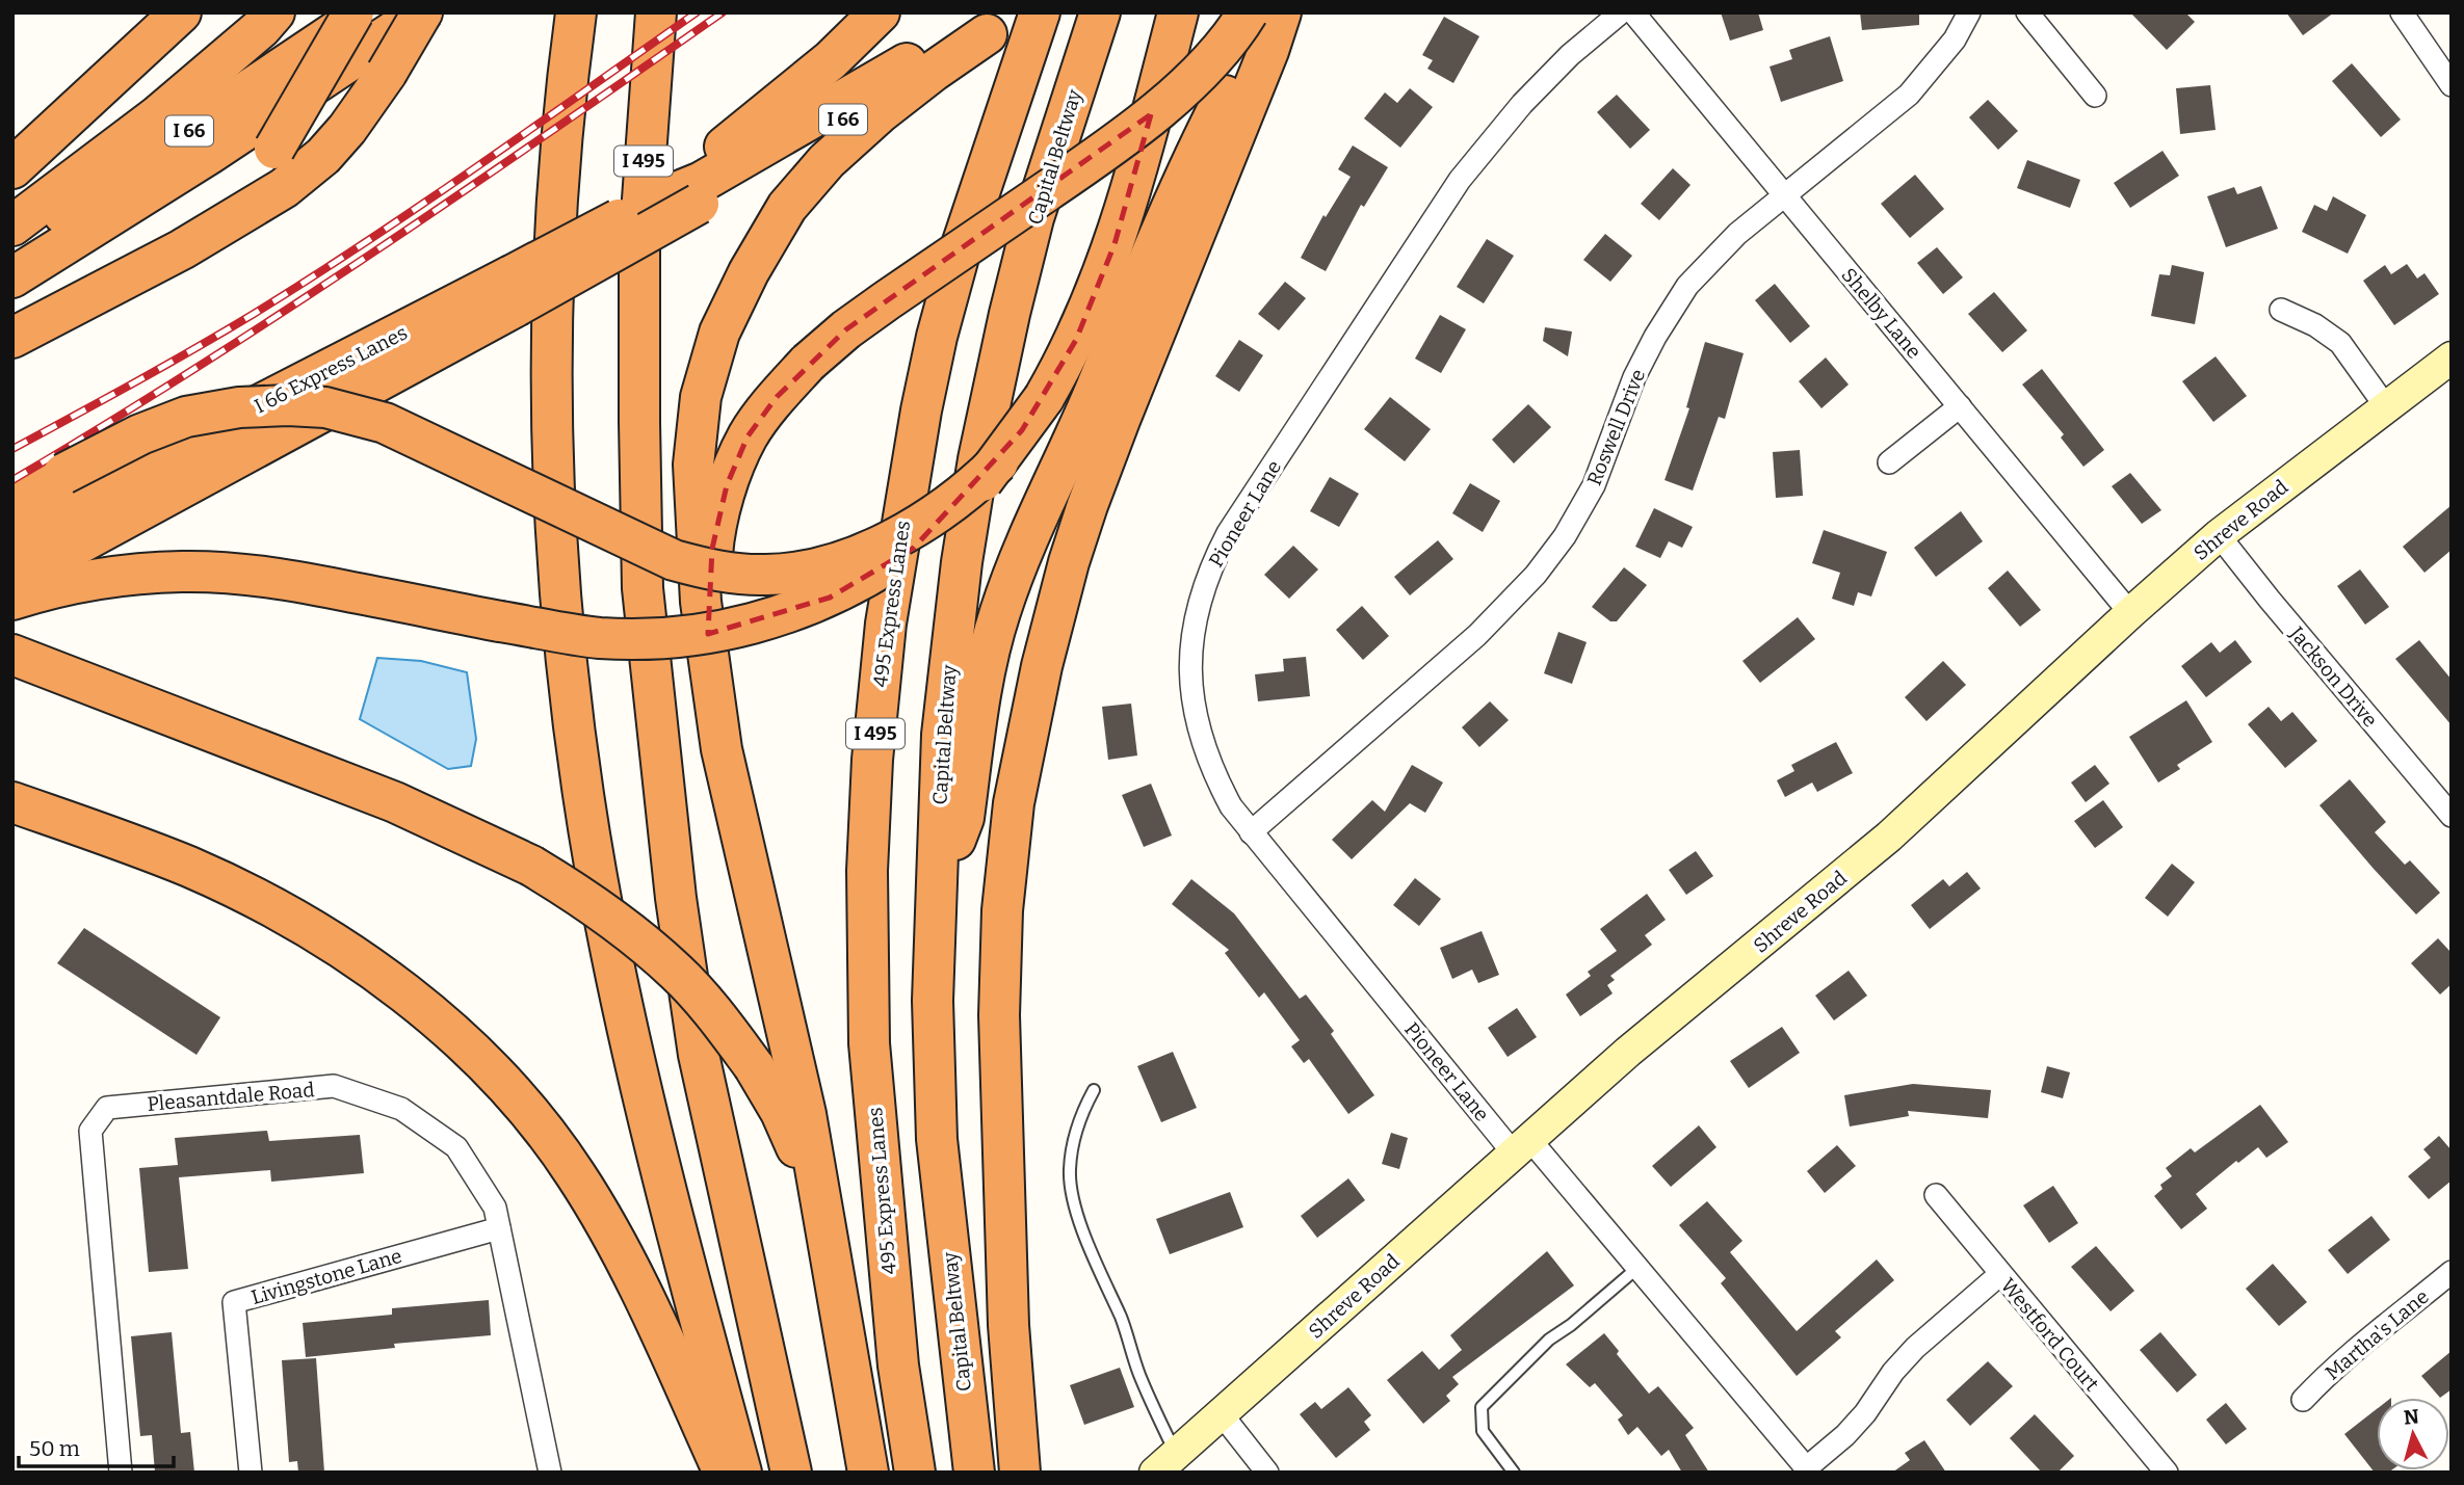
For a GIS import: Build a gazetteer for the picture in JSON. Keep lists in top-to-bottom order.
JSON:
{
  "streets": {
    "highway": [
      "I 66",
      "Capital Beltway",
      "I 495",
      "I 66 Express Lanes",
      "495 Express Lanes"
    ],
    "main road": ["Shreve Road"],
    "street": [
      "Shelby Lane",
      "Roswell Drive",
      "Pioneer Lane",
      "Jackson Drive",
      "Pleasantdale Road",
      "Livingstone Lane",
      "Westford Court",
      "Martha's Lane"
    ]
  },
  "crossings": [
    ["I 66", "I 66 Express Lanes"],
    ["Shelby Lane", "Roswell Drive"],
    ["Shelby Lane", "Shreve Road"],
    ["Roswell Drive", "Pioneer Lane"],
    ["Pioneer Lane", "Shreve Road"],
    ["Shreve Road", "Jackson Drive"],
    ["Pleasantdale Road", "Livingstone Lane"]
  ],
  "scale_bar": "50 m",
  "north": "top"
}
